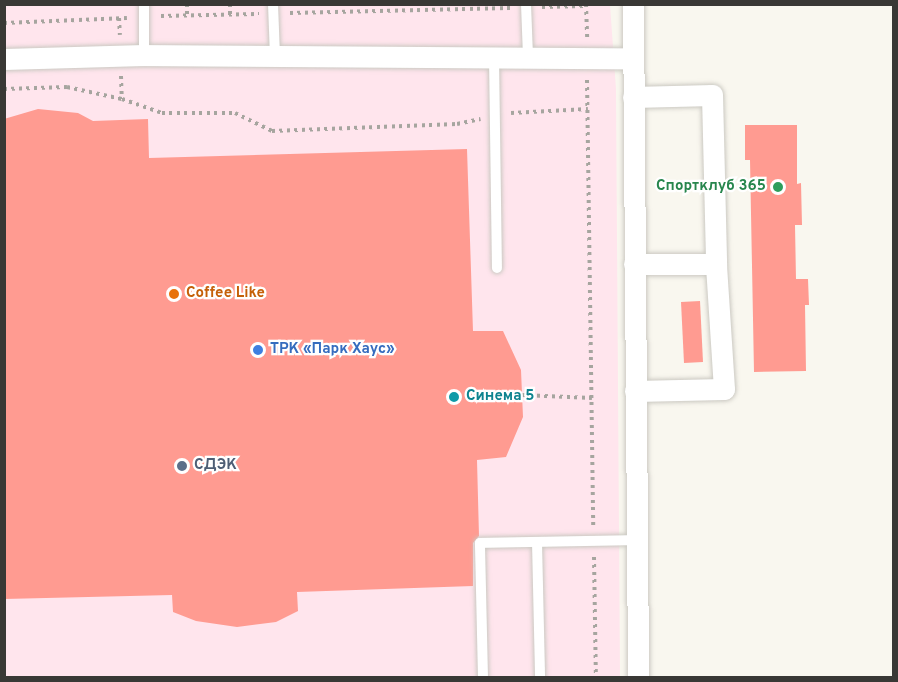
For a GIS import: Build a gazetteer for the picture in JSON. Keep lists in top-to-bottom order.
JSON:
{
  "places": [
    "Спортклуб 365",
    "Coffee Like",
    "ТРК «Парк Хаус»",
    "Синема 5",
    "СДЭК"
  ]
}
